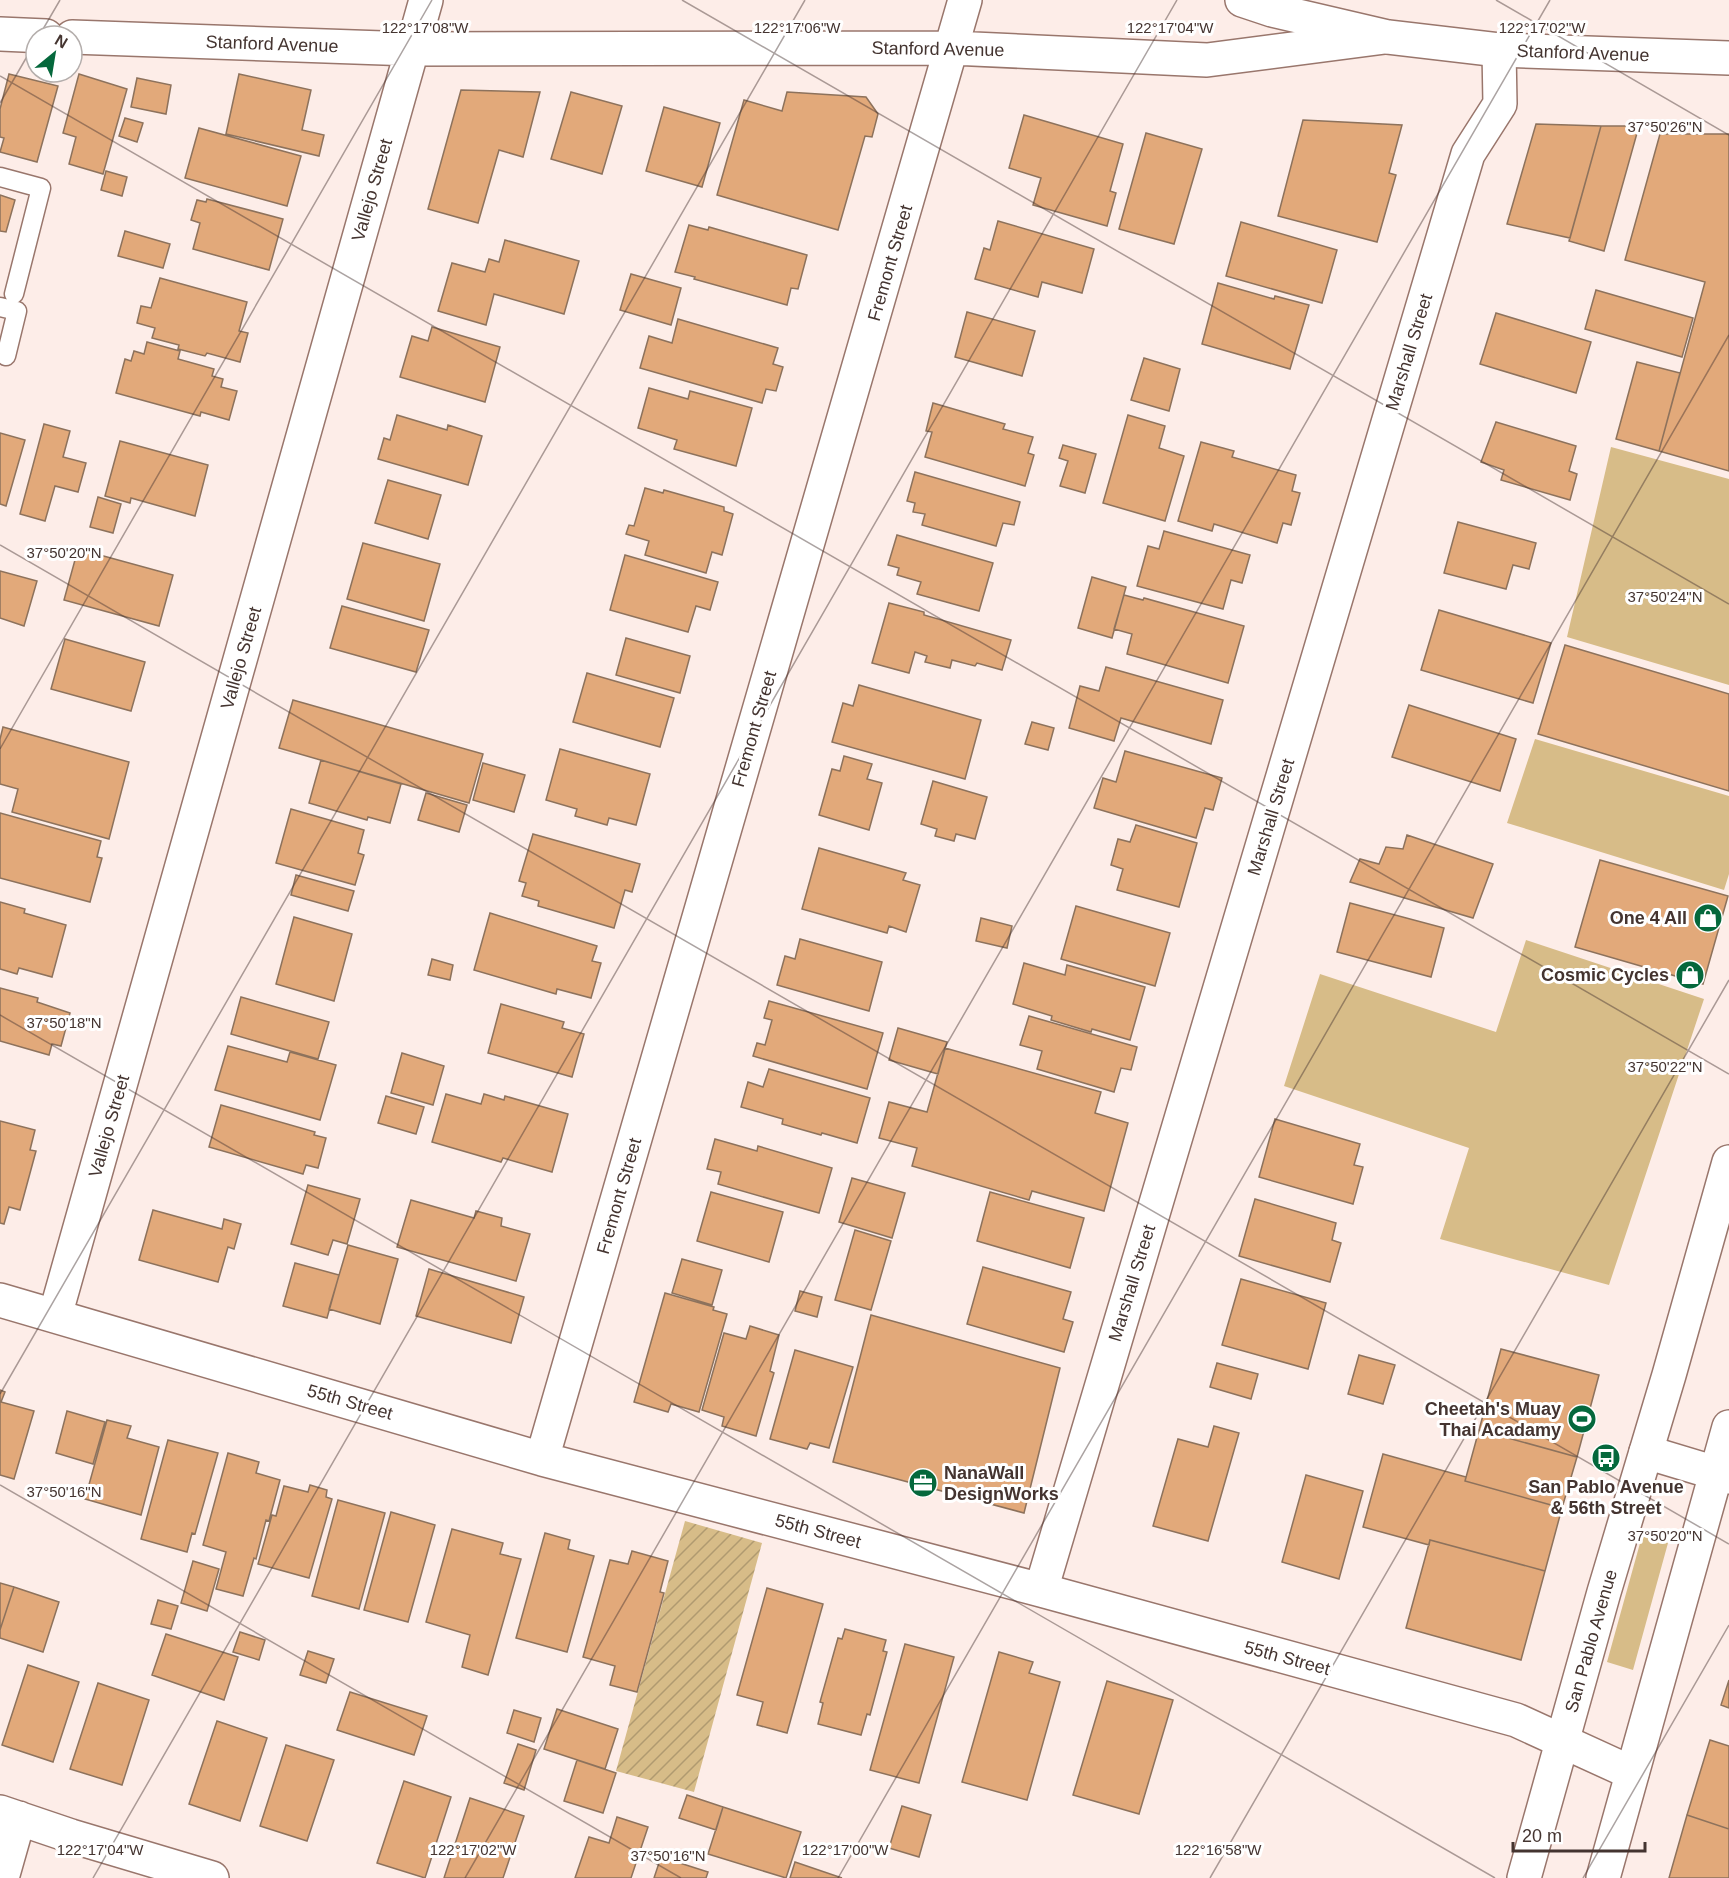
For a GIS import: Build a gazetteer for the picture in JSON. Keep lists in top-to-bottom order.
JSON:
{
  "streets": {
    "street": [
      "Stanford Avenue",
      "Vallejo Street",
      "Fremont Street",
      "Marshall Street",
      "55th Street",
      "San Pablo Avenue"
    ]
  },
  "crossings": [
    ["Stanford Avenue", "Vallejo Street"],
    ["Stanford Avenue", "Fremont Street"],
    ["Stanford Avenue", "Marshall Street"],
    ["Vallejo Street", "55th Street"],
    ["Fremont Street", "55th Street"],
    ["Marshall Street", "55th Street"],
    ["55th Street", "San Pablo Avenue"]
  ],
  "places": {
    "shop": ["One 4 All", "Cosmic Cycles"],
    "sports": ["Cheetah's Muay Thai Acadamy"],
    "bus stop": ["San Pablo Avenue & 56th Street"],
    "office": ["NanaWall DesignWorks"]
  },
  "scale_bar": "20 m",
  "north": "top right",
  "coordinates": [
    "122°17'06\"W",
    "122°17'08\"W",
    "122°17'04\"W",
    "122°17'02\"W",
    "37°50'26\"N",
    "37°50'20\"N",
    "37°50'24\"N",
    "37°50'18\"N",
    "37°50'22\"N",
    "37°50'16\"N",
    "122°17'00\"W",
    "122°16'58\"W"
  ]
}
